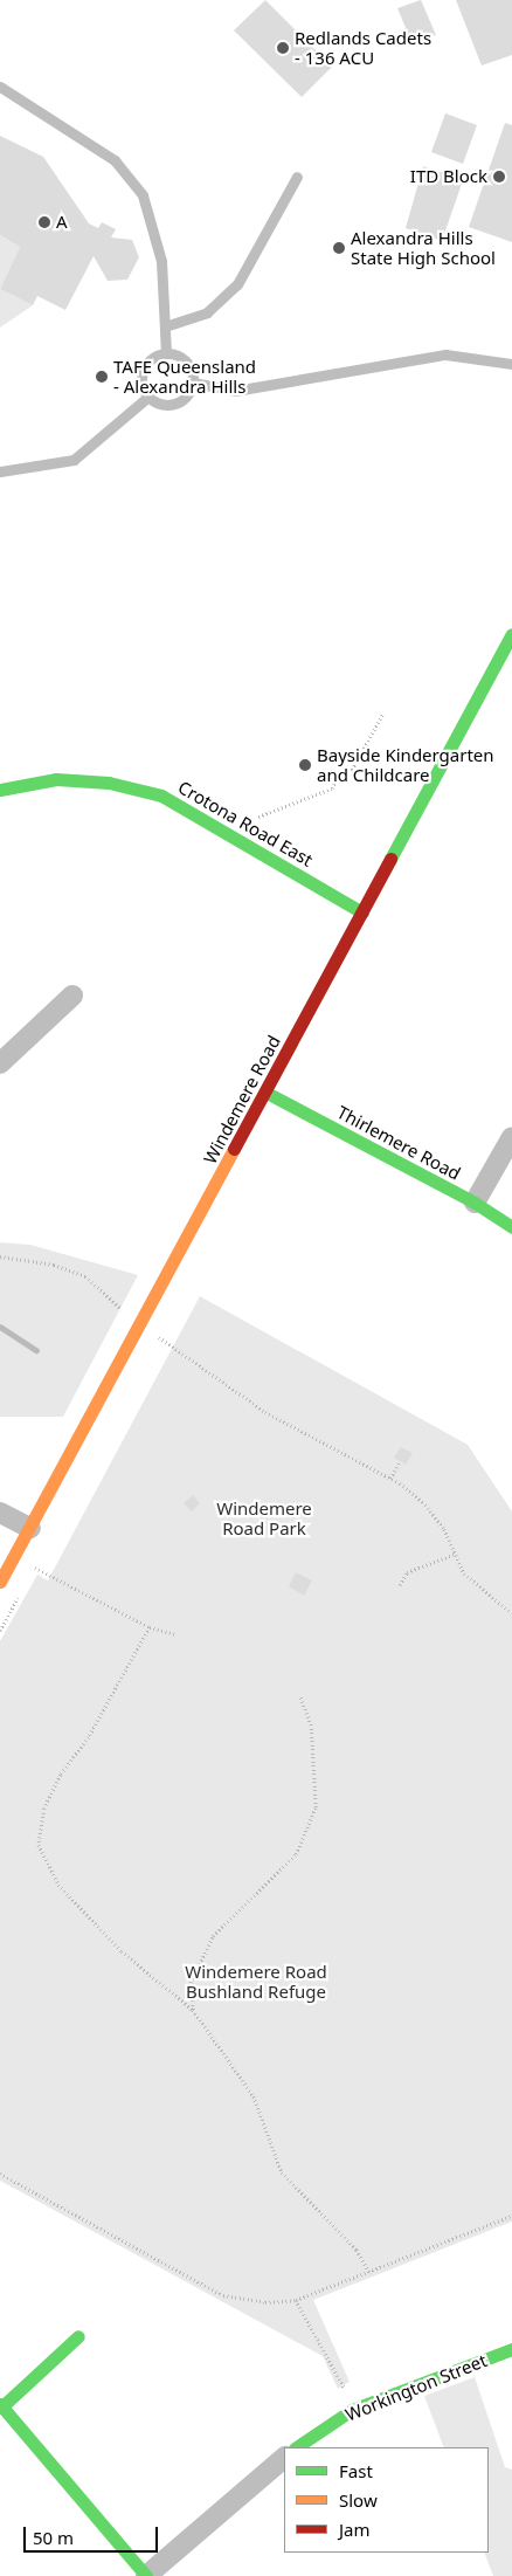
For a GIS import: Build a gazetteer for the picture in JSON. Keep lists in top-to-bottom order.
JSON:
{
  "streets": {
    "street": [
      "Crotona Road East",
      "Windemere Road",
      "Thirlemere Road",
      "Workington Street"
    ]
  },
  "crossings": [
    ["Crotona Road East", "Windemere Road"],
    ["Windemere Road", "Thirlemere Road"]
  ],
  "parks": ["Windemere Road Park", "Windemere Road Bushland Refuge"],
  "places": [
    "Redlands Cadets - 136 ACU",
    "ITD Block",
    "A",
    "Alexandra Hills State High School",
    "TAFE Queensland - Alexandra Hills",
    "Bayside Kindergarten and Childcare"
  ],
  "legend": ["Fast", "Slow", "Jam"],
  "scale_bar": "50 m"
}
